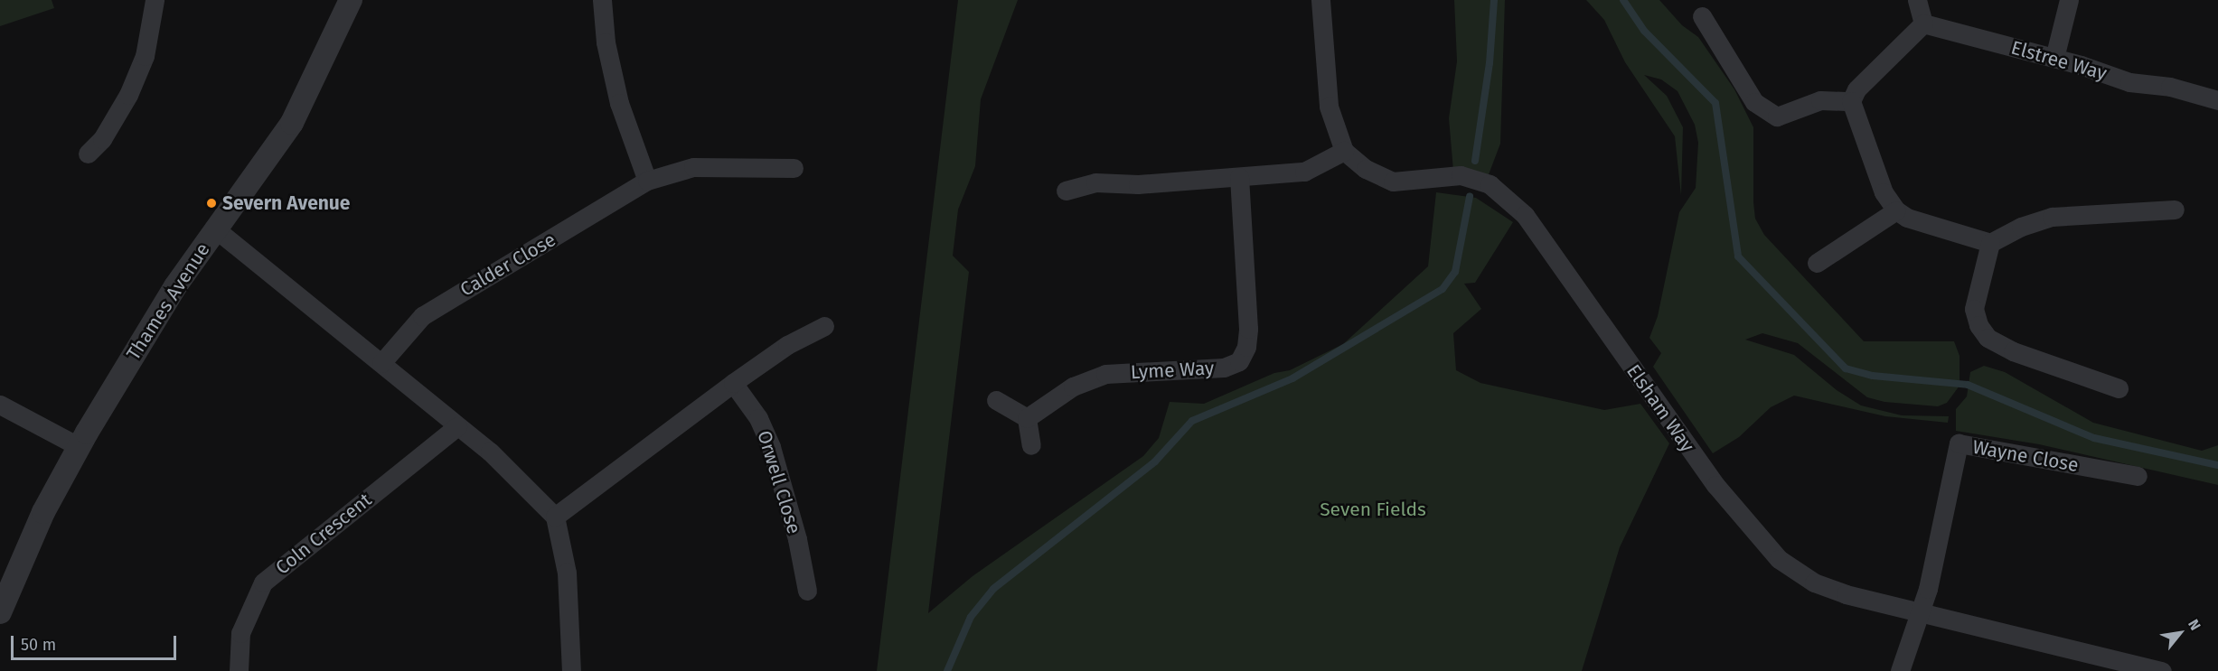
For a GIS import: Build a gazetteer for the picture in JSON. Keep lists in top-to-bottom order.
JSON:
{
  "streets": {
    "street": [
      "Elstree Way",
      "Calder Close",
      "Thames Avenue",
      "Lyme Way",
      "Elsham Way",
      "Wayne Close",
      "Orwell Close",
      "Coln Crescent"
    ]
  },
  "crossings": [
    ["Elsham Way", "Wayne Close"]
  ],
  "parks": ["Seven Fields"],
  "places": ["Severn Avenue"],
  "scale_bar": "50 m",
  "north": "top right"
}
